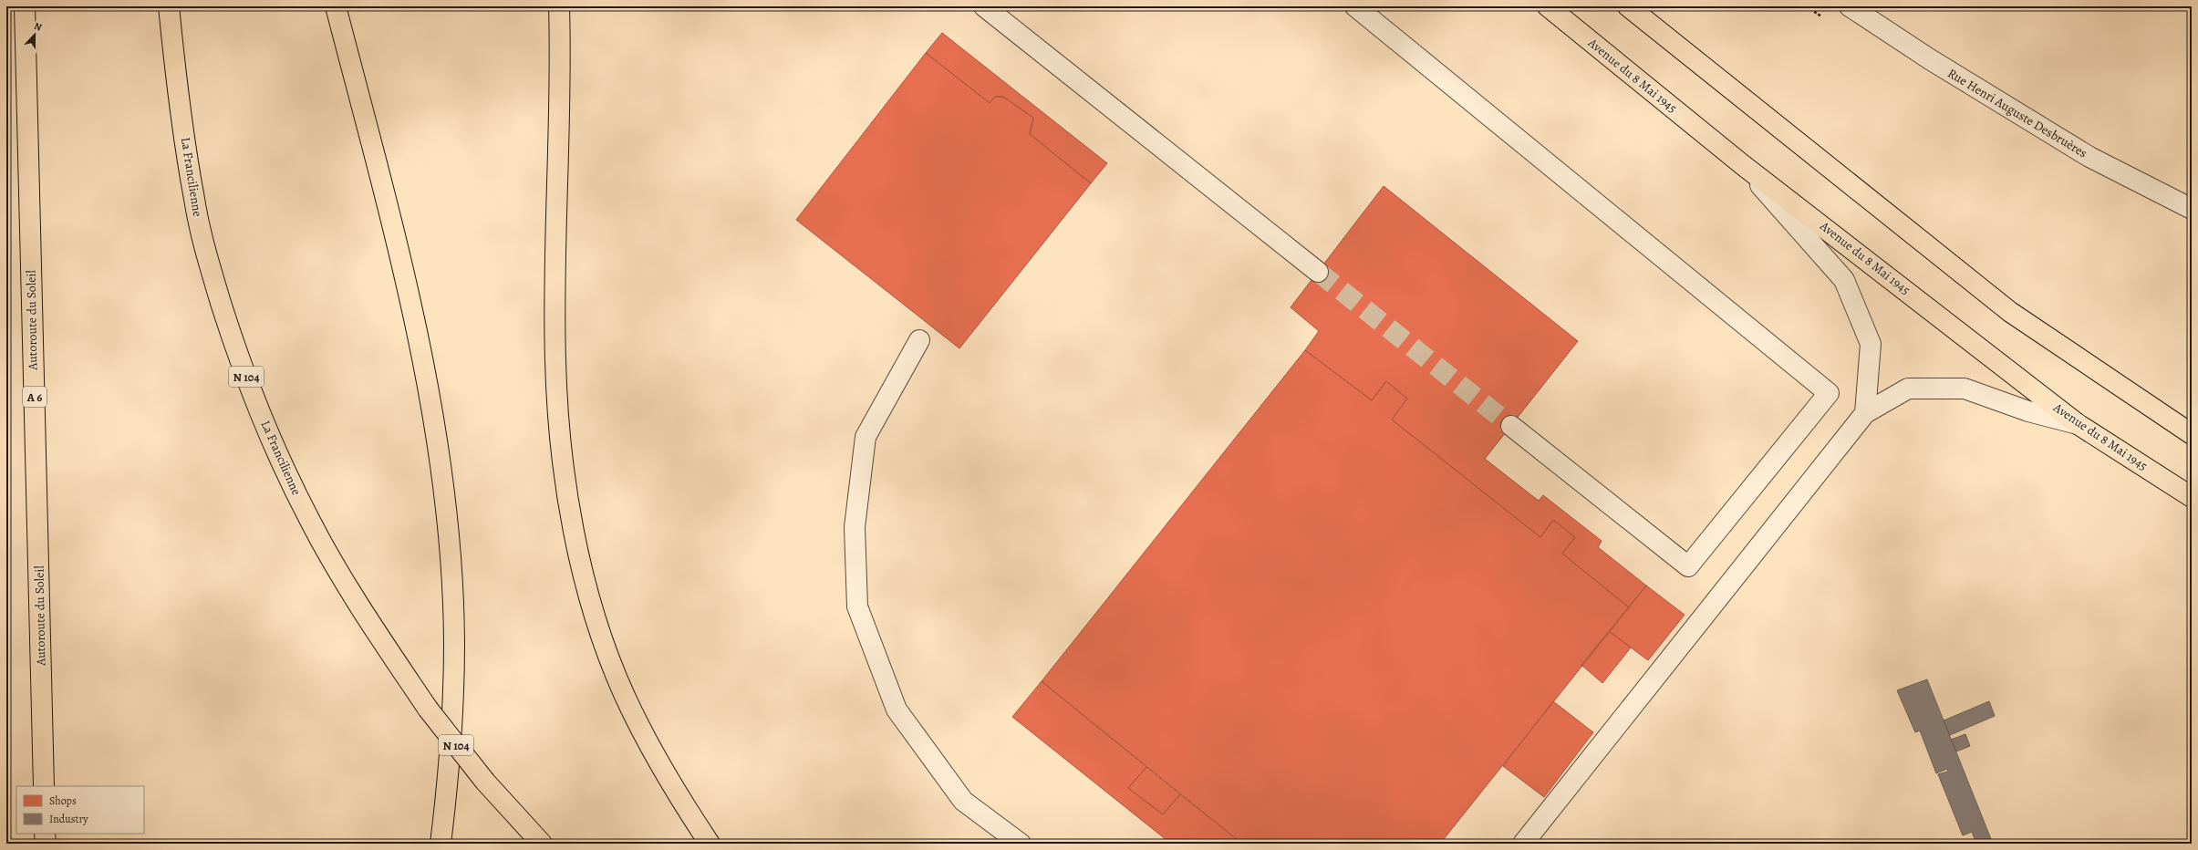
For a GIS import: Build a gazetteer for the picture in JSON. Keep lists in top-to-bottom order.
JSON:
{
  "streets": {
    "main road": [
      "Avenue du 8 Mai 1945",
      "La Francilienne",
      "Autoroute du Soleil",
      "N 104",
      "A 6"
    ],
    "lane": ["Rue Henri Auguste Desbruères"]
  },
  "legend": ["Shops", "Industry"],
  "north": "top"
}
